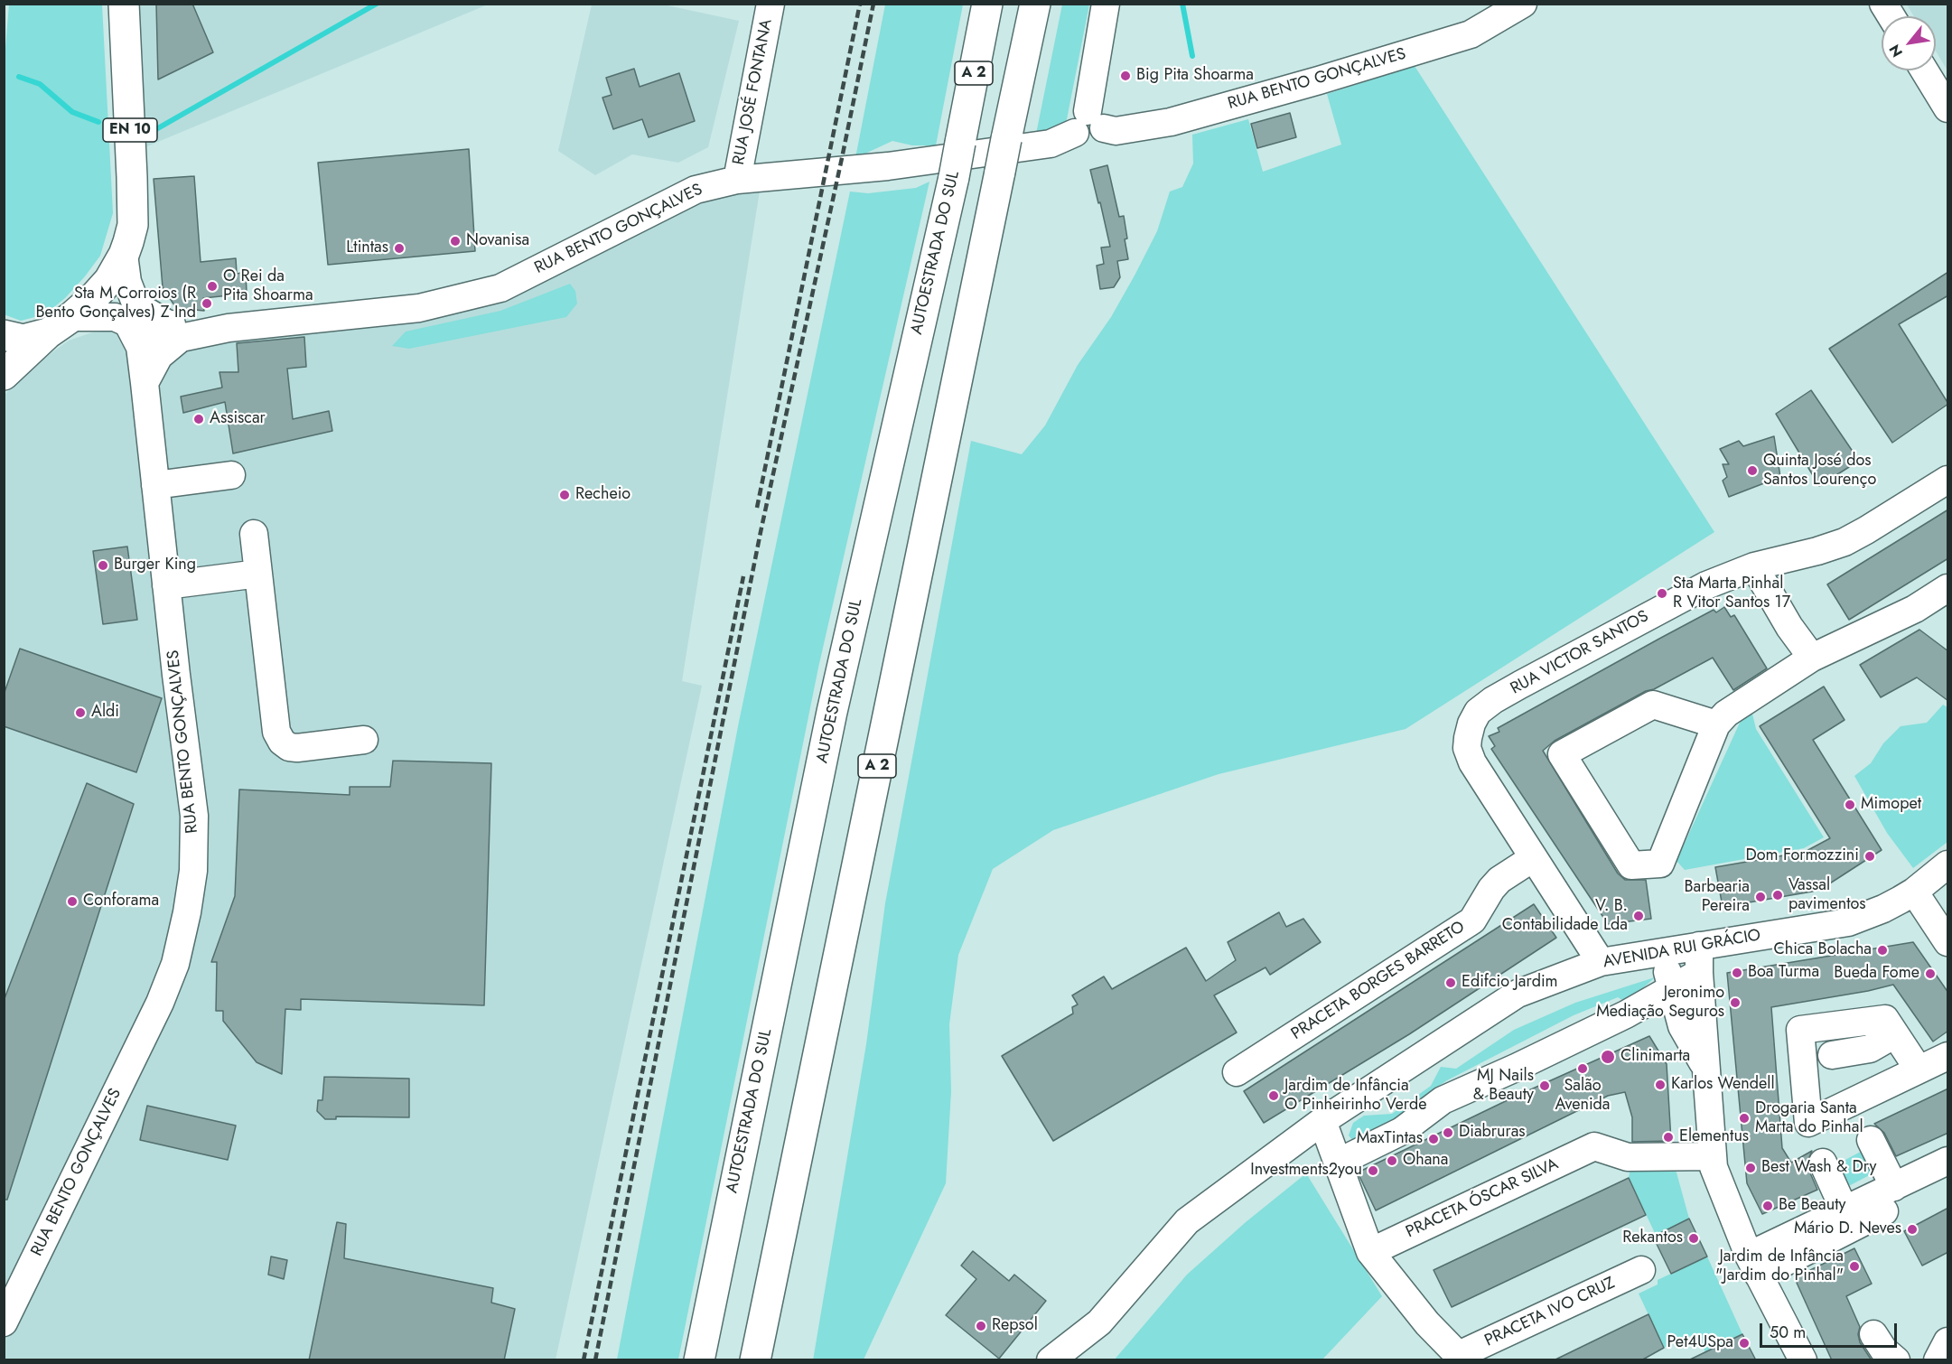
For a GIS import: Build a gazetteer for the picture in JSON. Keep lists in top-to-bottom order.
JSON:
{
  "streets": {
    "main road": ["A 2", "EN 10", "AUTOESTRADA DO SUL"],
    "street": [
      "RUA BENTO GONÇALVES",
      "RUA JOSÉ FONTANA",
      "RUA VICTOR SANTOS",
      "AVENIDA RUI GRÁCIO",
      "PRACETA BORGES BARRETO",
      "PRACETA ÓSCAR SILVA",
      "PRACETA IVO CRUZ"
    ]
  },
  "crossings": [
    ["RUA BENTO GONÇALVES", "RUA JOSÉ FONTANA"],
    ["RUA VICTOR SANTOS", "AVENIDA RUI GRÁCIO"],
    ["RUA VICTOR SANTOS", "PRACETA BORGES BARRETO"]
  ],
  "places": [
    "Big Pita Shoarma",
    "Novanisa",
    "Ltintas",
    "O Rei da Pita Shoarma",
    "Sta M Corroios (R Bento Gonçalves) Z Ind",
    "Assiscar",
    "Quinta José dos Santos Lourenço",
    "Recheio",
    "Burger King",
    "Sta Marta Pinhal R Vitor Santos 17",
    "Aldi",
    "Mimopet",
    "Dom Formozzini",
    "Vassal pavimentos",
    "Barbearia Pereira",
    "Conforama",
    "V. B. Contabilidade Lda",
    "Chica Bolacha",
    "Boa Turma",
    "Bueda Fome",
    "Edifcio Jardim",
    "Jeronimo Mediação Seguros",
    "Clinimarta",
    "Salão Avenida",
    "Karlos Wendell",
    "MJ Nails & Beauty",
    "Jardim de Infância O Pinheirinho Verde",
    "Drogaria Santa Marta do Pinhal",
    "Diabruras",
    "Elementus",
    "MaxTintas",
    "Ohana",
    "Best Wash & Dry",
    "Investments2you",
    "Be Beauty",
    "Mário D. Neves",
    "Rekantos",
    "Jardim de Infância \"Jardim do Pinhal\"",
    "Repsol",
    "Pet4USpa"
  ],
  "scale_bar": "50 m",
  "north": "bottom left"
}
